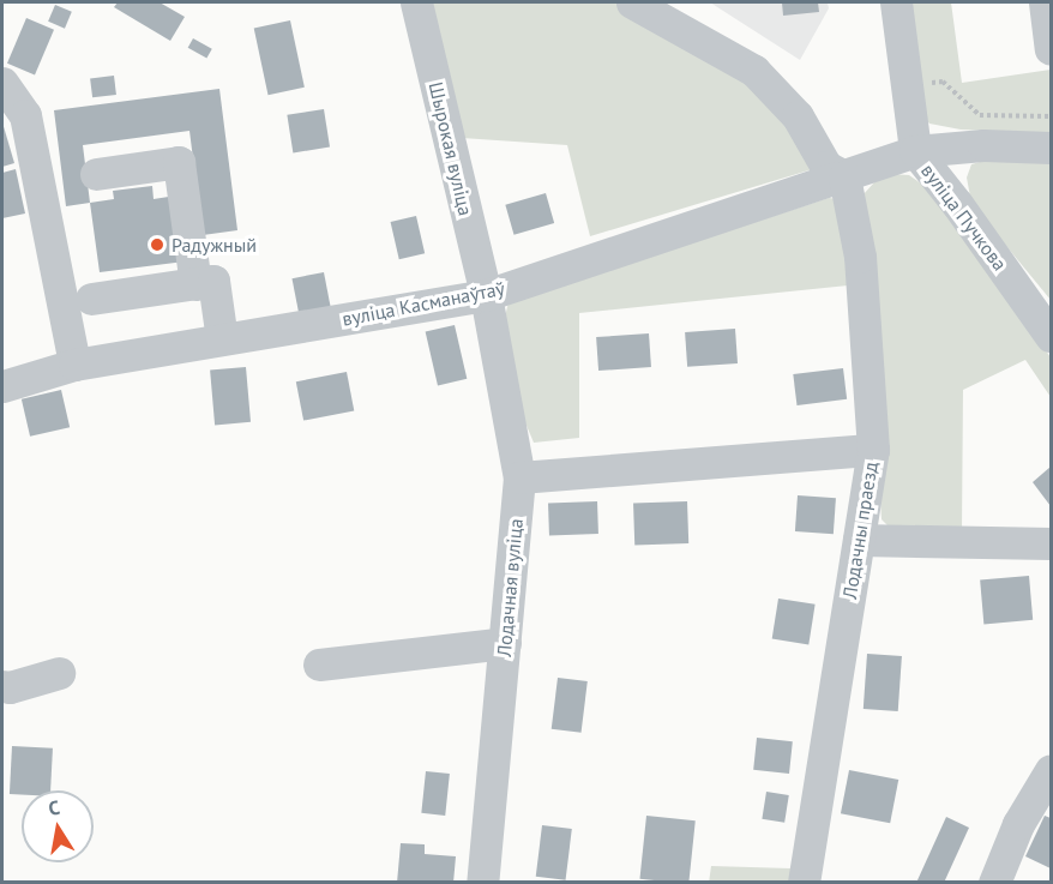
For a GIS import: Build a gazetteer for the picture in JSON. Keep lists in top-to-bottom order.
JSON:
{
  "streets": {
    "street": [
      "Шырокая вуліца",
      "вуліца Пучкова",
      "вуліца Касманаўтаў",
      "Лодачны праезд",
      "Лодачная вуліца"
    ]
  },
  "crossings": [
    ["Шырокая вуліца", "вуліца Касманаўтаў"],
    ["Шырокая вуліца", "Лодачная вуліца"],
    ["вуліца Пучкова", "вуліца Касманаўтаў"],
    ["вуліца Касманаўтаў", "Лодачны праезд"],
    ["вуліца Касманаўтаў", "Лодачная вуліца"]
  ],
  "places": ["Радужный"],
  "north": "top"
}
